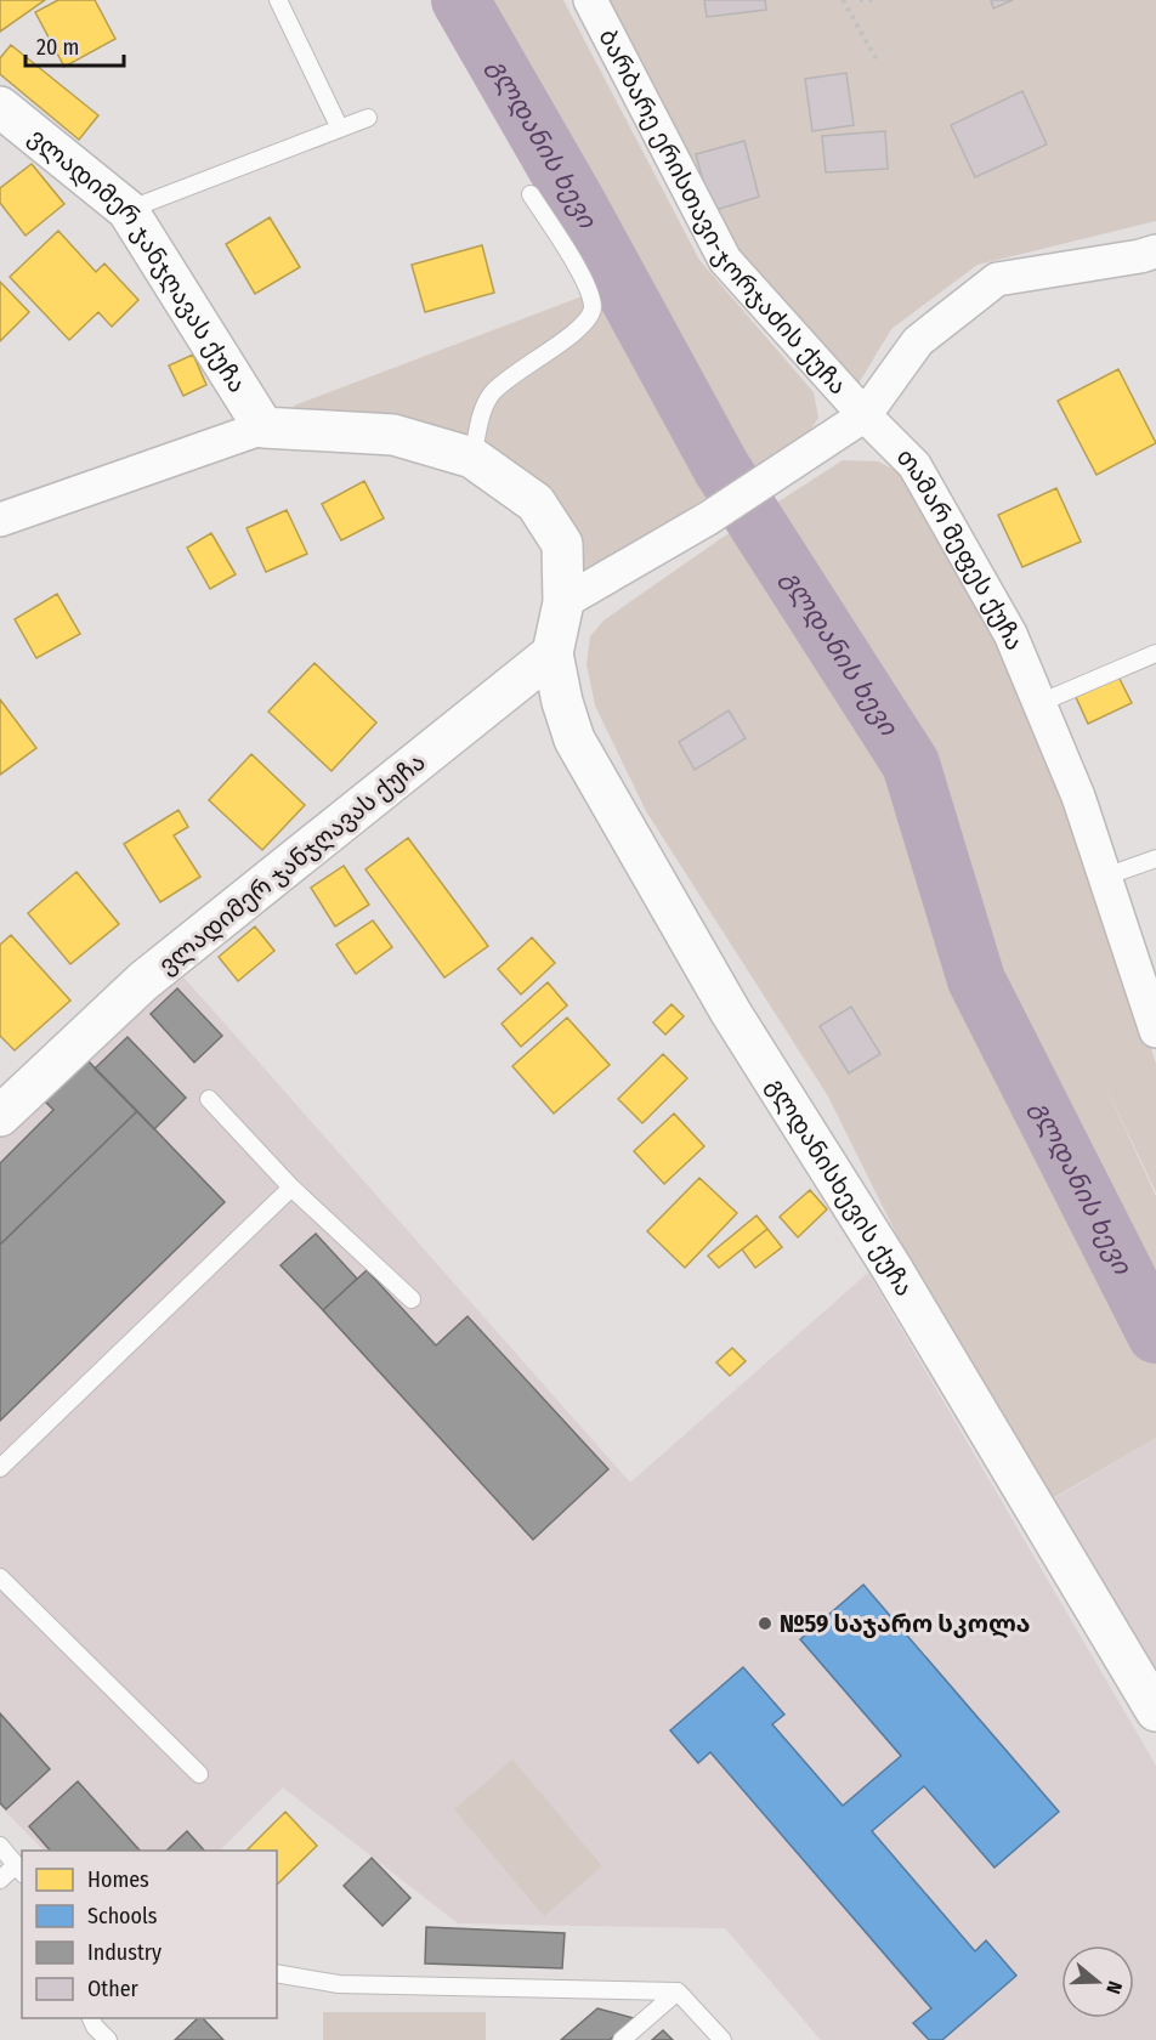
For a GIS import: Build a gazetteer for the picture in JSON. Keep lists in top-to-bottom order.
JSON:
{
  "streets": {
    "street": [
      "ბარბარე ერისთავი-ჯორჯაძის ქუჩა",
      "ვლადიმერ ჯანჯღავას ქუჩა",
      "თამარ მეფეს ქუჩა",
      "გლდანისხევის ქუჩა"
    ]
  },
  "crossings": [
    ["ბარბარე ერისთავი-ჯორჯაძის ქუჩა", "თამარ მეფეს ქუჩა"],
    ["ვლადიმერ ჯანჯღავას ქუჩა", "გლდანისხევის ქუჩა"]
  ],
  "water": ["გლდანის ხევი"],
  "places": ["№59 საჯარო სკოლა"],
  "legend": [
    "Homes",
    "Schools",
    "Industry",
    "Other"
  ],
  "scale_bar": "20 m",
  "north": "right"
}
